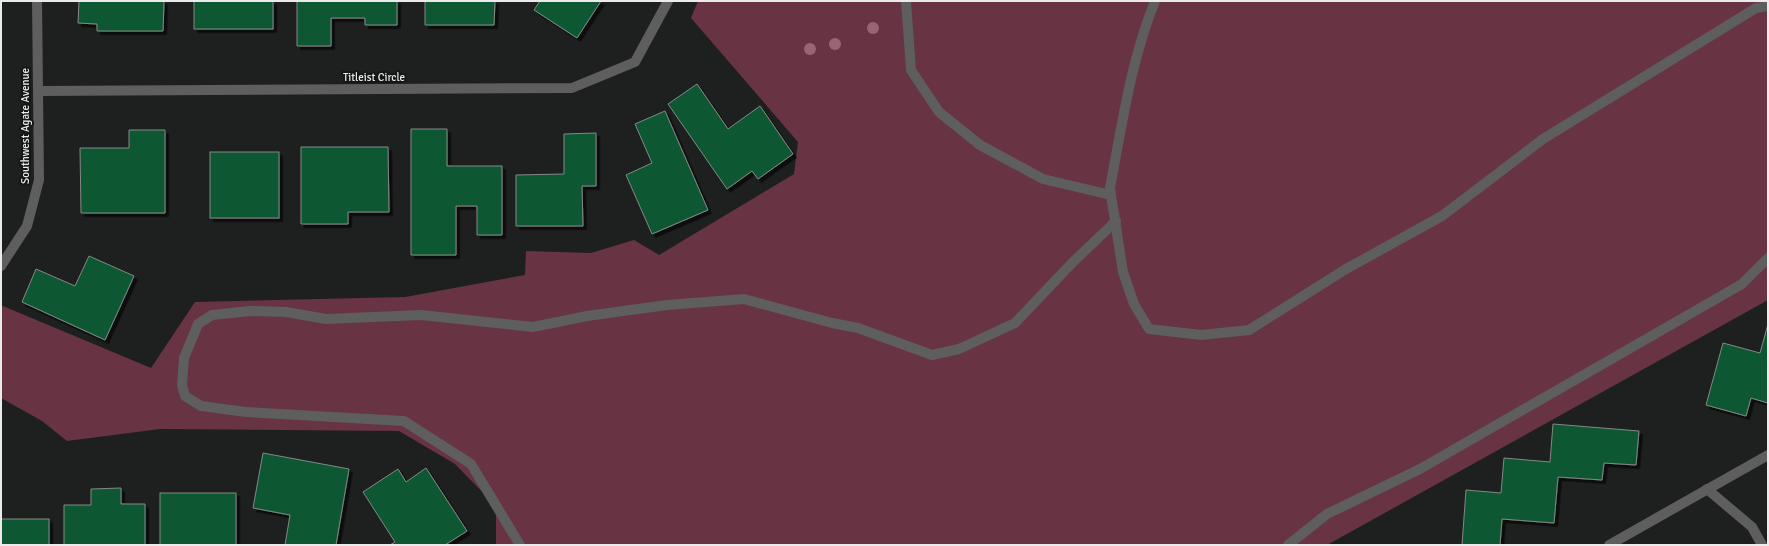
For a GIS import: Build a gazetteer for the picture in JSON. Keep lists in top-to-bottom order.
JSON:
{
  "streets": {
    "street": ["Titleist Circle", "Southwest Agate Avenue"]
  },
  "crossings": [
    ["Titleist Circle", "Southwest Agate Avenue"]
  ]
}
